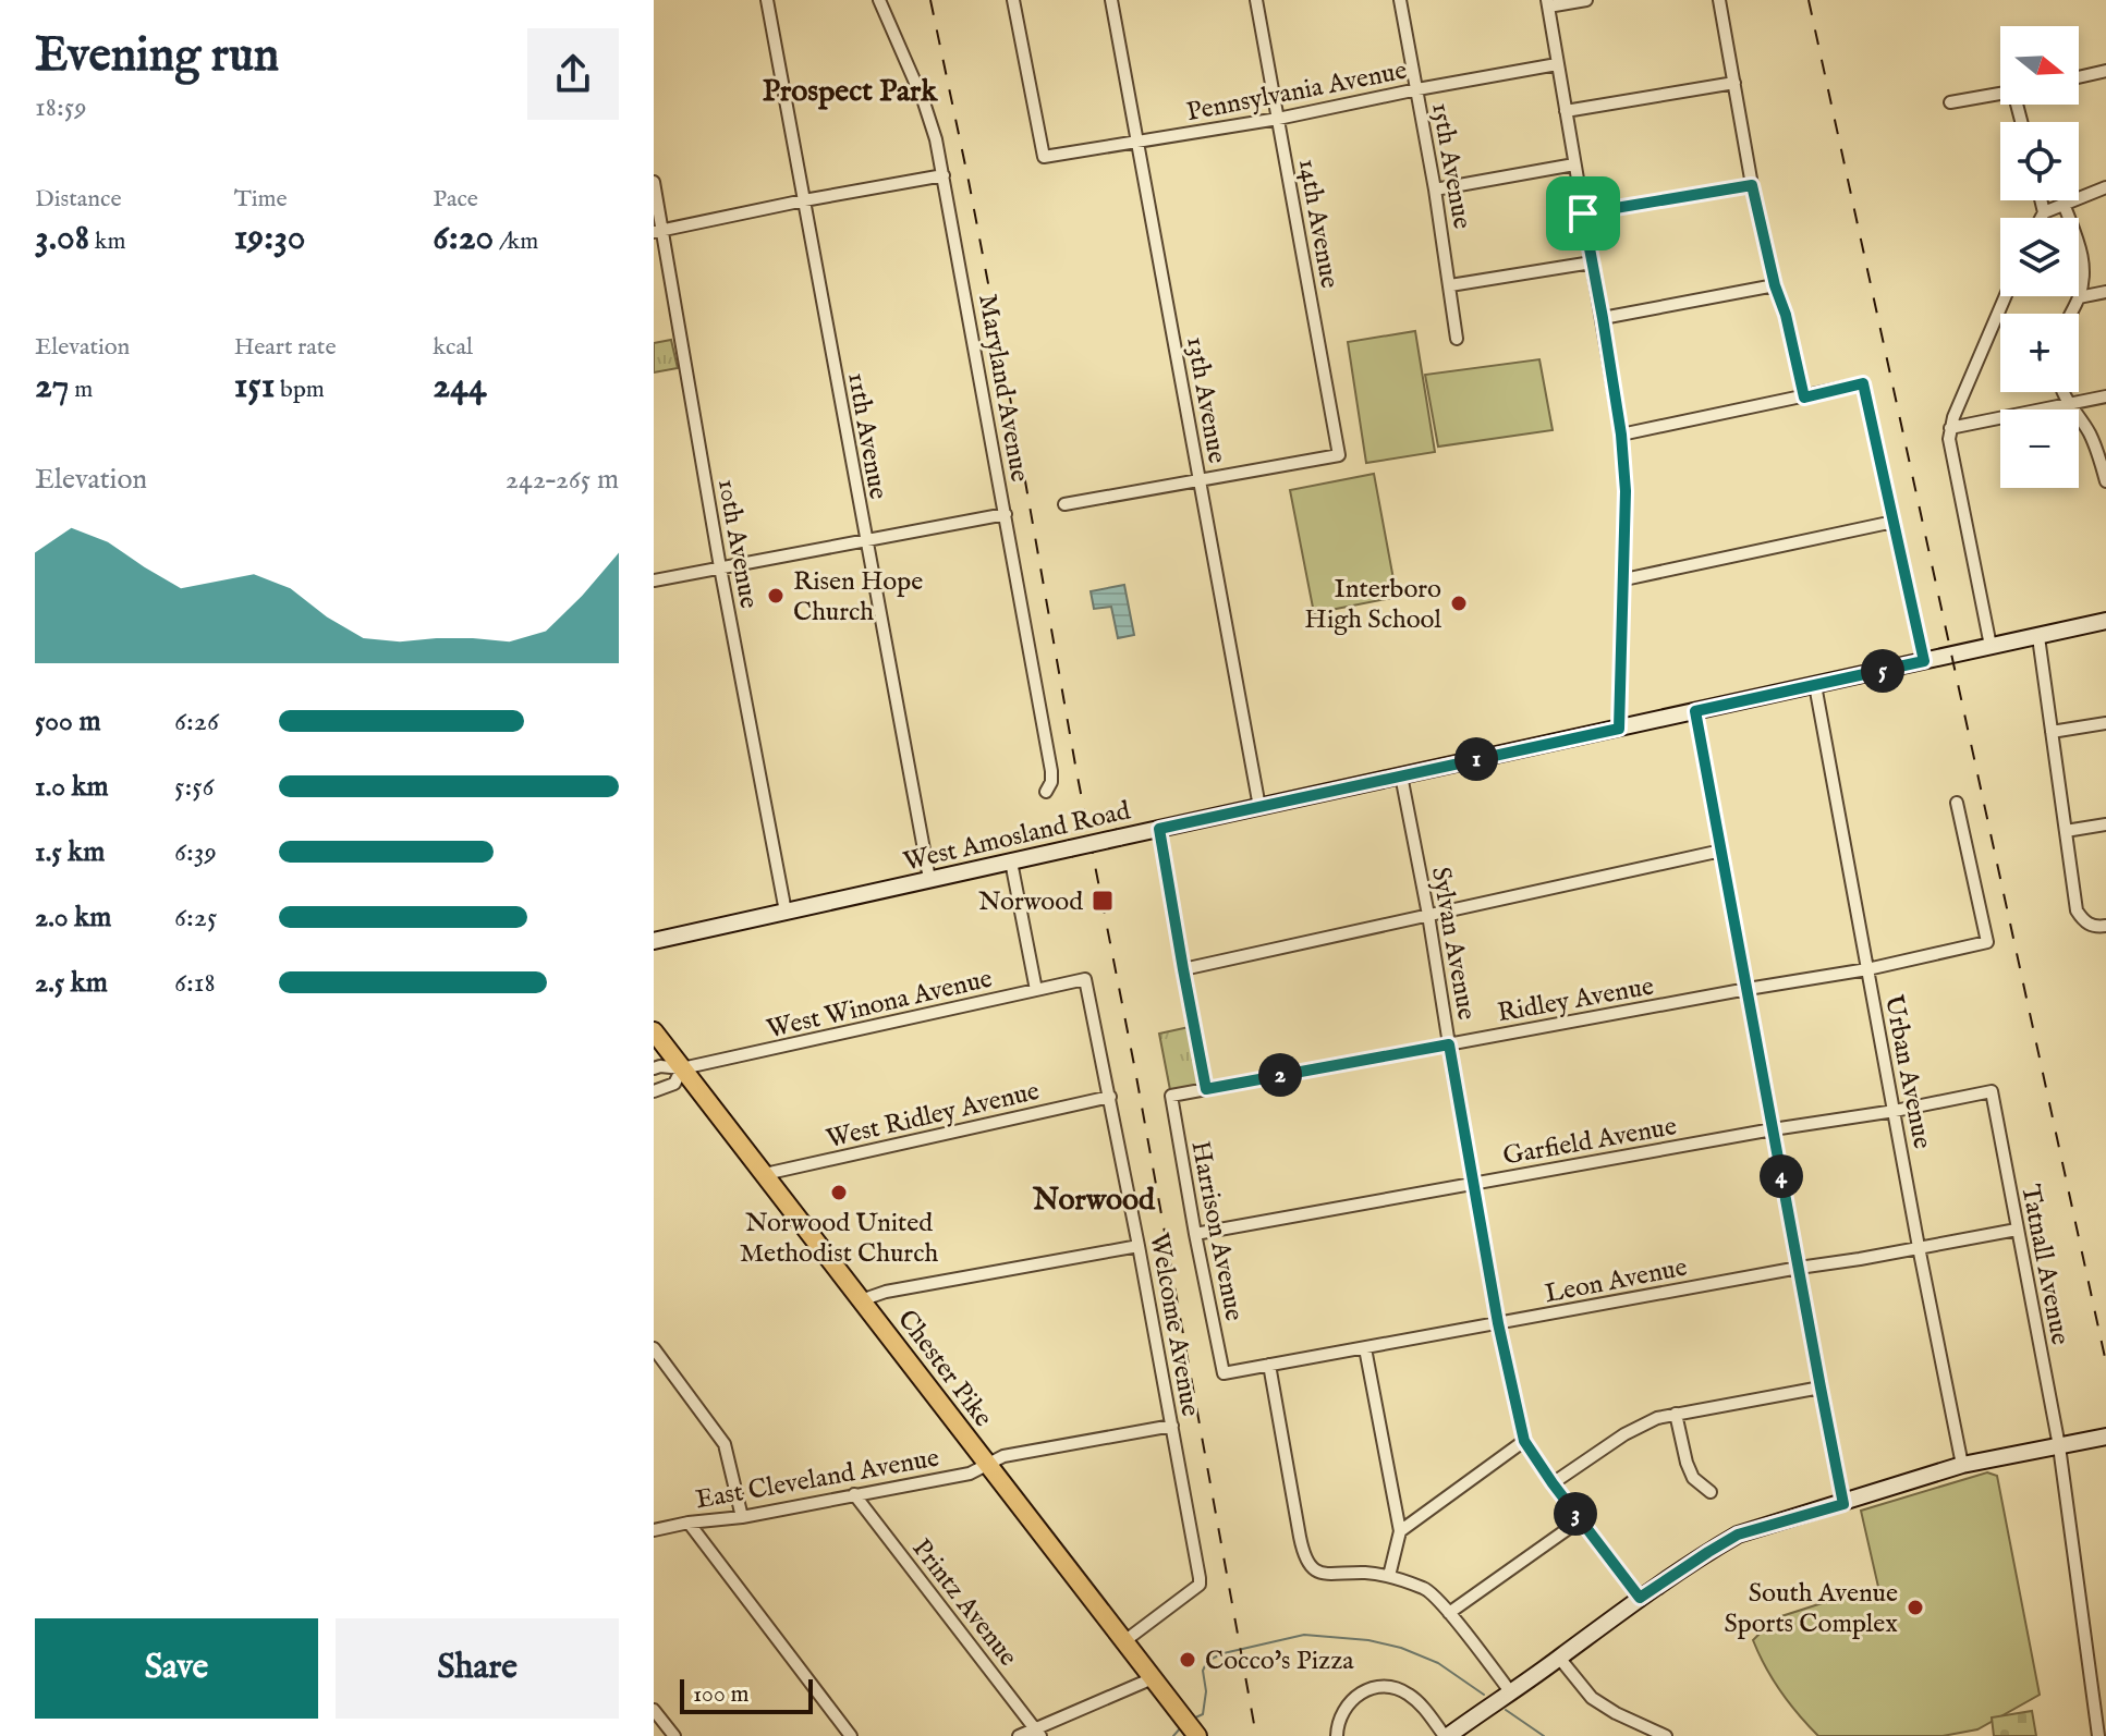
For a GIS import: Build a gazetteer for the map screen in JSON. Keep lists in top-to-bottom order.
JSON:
{
  "streets": {
    "main road": ["Chester Pike"],
    "street": [
      "Pennsylvania Avenue",
      "15th Avenue",
      "14th Avenue",
      "Maryland Avenue",
      "13th Avenue",
      "11th Avenue",
      "10th Avenue",
      "West Amosland Road",
      "Sylvan Avenue",
      "Ridley Avenue",
      "West Winona Avenue",
      "Urban Avenue",
      "West Ridley Avenue",
      "Garfield Avenue",
      "Harrison Avenue",
      "Tatnall Avenue",
      "Leon Avenue",
      "Welcome Avenue",
      "East Cleveland Avenue",
      "Printz Avenue"
    ]
  },
  "crossings": [
    ["Pennsylvania Avenue", "15th Avenue"],
    ["Pennsylvania Avenue", "14th Avenue"],
    ["Pennsylvania Avenue", "13th Avenue"],
    ["14th Avenue", "13th Avenue"],
    ["13th Avenue", "West Amosland Road"],
    ["11th Avenue", "West Amosland Road"],
    ["10th Avenue", "West Amosland Road"],
    ["West Amosland Road", "Sylvan Avenue"],
    ["West Amosland Road", "Urban Avenue"],
    ["Sylvan Avenue", "Ridley Avenue"],
    ["Sylvan Avenue", "Garfield Avenue"],
    ["Sylvan Avenue", "Leon Avenue"],
    ["Ridley Avenue", "Urban Avenue"],
    ["Ridley Avenue", "Harrison Avenue"],
    ["West Winona Avenue", "Welcome Avenue"],
    ["West Winona Avenue", "Chester Pike"],
    ["Urban Avenue", "Garfield Avenue"],
    ["Urban Avenue", "Leon Avenue"],
    ["West Ridley Avenue", "Welcome Avenue"],
    ["West Ridley Avenue", "Chester Pike"],
    ["Garfield Avenue", "Harrison Avenue"],
    ["Garfield Avenue", "Tatnall Avenue"],
    ["Harrison Avenue", "Leon Avenue"],
    ["Tatnall Avenue", "Leon Avenue"],
    ["Welcome Avenue", "Chester Pike"],
    ["Welcome Avenue", "East Cleveland Avenue"],
    ["Chester Pike", "East Cleveland Avenue"],
    ["East Cleveland Avenue", "Printz Avenue"]
  ],
  "districts": ["Prospect Park", "Norwood"],
  "places": {
    "other": [
      "Risen Hope Church",
      "Interboro High School",
      "Norwood United Methodist Church",
      "South Avenue Sports Complex",
      "Cocco's Pizza"
    ],
    "transit": ["Norwood"]
  },
  "scale_bar": "100 m",
  "north": "right",
  "page": {
    "heading": ["Evening run", "18:59"],
    "map_buttons": ["+", "−"],
    "stats": [
      ["Distance", "3.08 km"],
      ["Time", "19:30"],
      ["Pace", "6:20 /km"],
      ["Elevation", "27 m"],
      ["Heart rate", "151 bpm"],
      ["kcal", "244"]
    ],
    "chart": ["Elevation", "242–265 m"],
    "pins": [
      "5",
      "1",
      "2",
      "4",
      "3"
    ],
    "list": [
      {
        "name": "500 m",
        "note": "6:26"
      },
      {
        "name": "1.0 km",
        "note": "5:56"
      },
      {
        "name": "1.5 km",
        "note": "6:39"
      },
      {
        "name": "2.0 km",
        "note": "6:25"
      },
      {
        "name": "2.5 km",
        "note": "6:18"
      }
    ],
    "buttons": ["Save", "Share"],
    "scale": "100 m"
  }
}
